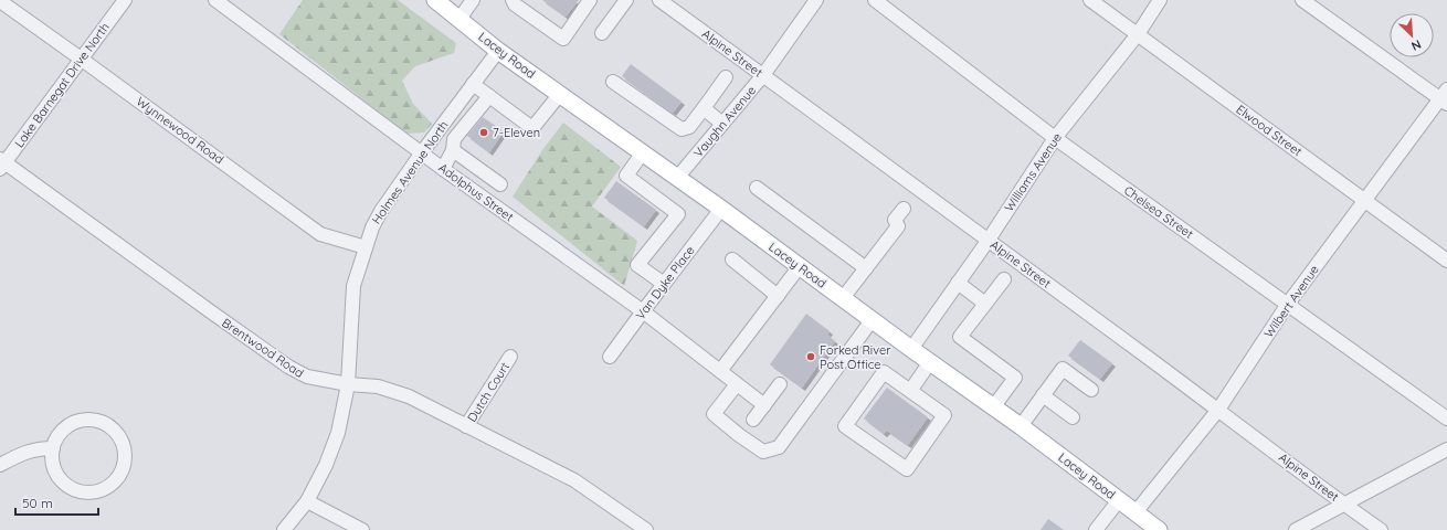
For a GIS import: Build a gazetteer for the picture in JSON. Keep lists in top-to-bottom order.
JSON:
{
  "streets": {
    "main road": ["Lacey Road"],
    "street": [
      "Alpine Street",
      "Lake Barnegat Drive North",
      "Vaughn Avenue",
      "Wynnewood Road",
      "Elwood Street",
      "Holmes Avenue North",
      "Williams Avenue",
      "Adolphus Street",
      "Chelsea Street",
      "Van Dyke Place",
      "Wilbert Avenue",
      "Brentwood Road",
      "Dutch Court"
    ]
  },
  "crossings": [
    ["Alpine Street", "Vaughn Avenue"],
    ["Alpine Street", "Williams Avenue"],
    ["Alpine Street", "Wilbert Avenue"],
    ["Lacey Road", "Vaughn Avenue"],
    ["Lacey Road", "Holmes Avenue North"],
    ["Lacey Road", "Williams Avenue"],
    ["Lacey Road", "Van Dyke Place"],
    ["Lacey Road", "Wilbert Avenue"],
    ["Lake Barnegat Drive North", "Wynnewood Road"],
    ["Lake Barnegat Drive North", "Brentwood Road"],
    ["Wynnewood Road", "Holmes Avenue North"],
    ["Elwood Street", "Williams Avenue"],
    ["Elwood Street", "Wilbert Avenue"],
    ["Holmes Avenue North", "Adolphus Street"],
    ["Holmes Avenue North", "Brentwood Road"],
    ["Williams Avenue", "Chelsea Street"],
    ["Adolphus Street", "Van Dyke Place"],
    ["Chelsea Street", "Wilbert Avenue"],
    ["Brentwood Road", "Dutch Court"]
  ],
  "places": ["7-Eleven", "Forked River Post Office"],
  "scale_bar": "50 m",
  "north": "bottom right"
}
